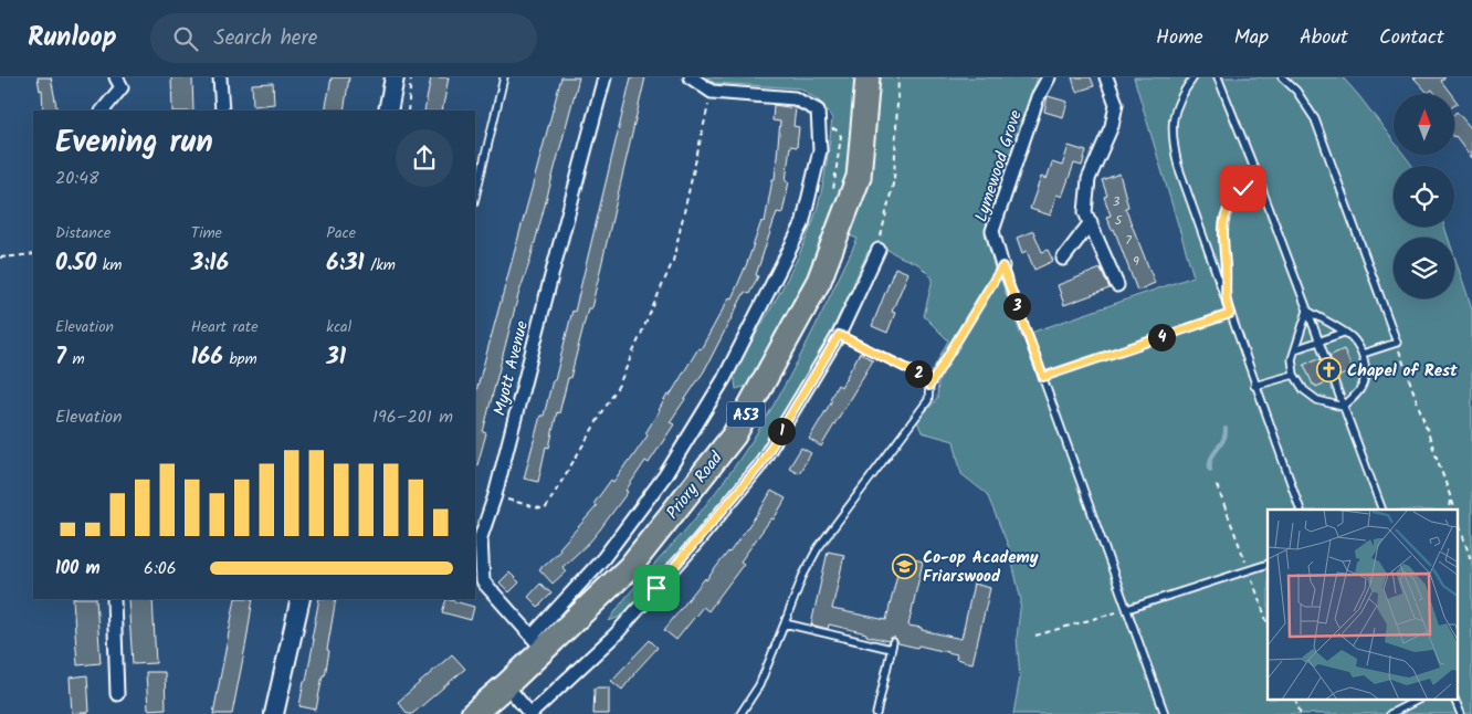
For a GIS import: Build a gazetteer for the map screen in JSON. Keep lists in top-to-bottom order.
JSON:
{
  "streets": {
    "highway": ["A53", "Priory Road"],
    "street": ["Lymewood Grove", "Myott Avenue"]
  },
  "crossings": [
    ["Myott Avenue", "Priory Road"]
  ],
  "places": {
    "church": ["Chapel of Rest"],
    "school or university": ["Co-op Academy Friarswood"]
  },
  "house_numbers": [
    "3",
    "5",
    "7",
    "9"
  ],
  "north": "top",
  "page": {
    "header": "Runloop",
    "search": "Search here",
    "nav": [
      "Home",
      "Map",
      "About",
      "Contact"
    ],
    "heading": ["Evening run", "20:48"],
    "stats": [
      ["Distance", "0.50 km"],
      ["Time", "3:16"],
      ["Pace", "6:31 /km"],
      ["Elevation", "7 m"],
      ["Heart rate", "166 bpm"],
      ["kcal", "31"]
    ],
    "pins": [
      "3",
      "4",
      "2",
      "1"
    ],
    "chart": ["Elevation", "196–201 m"],
    "list": [
      {
        "name": "100 m",
        "note": "6:06"
      }
    ]
  }
}
